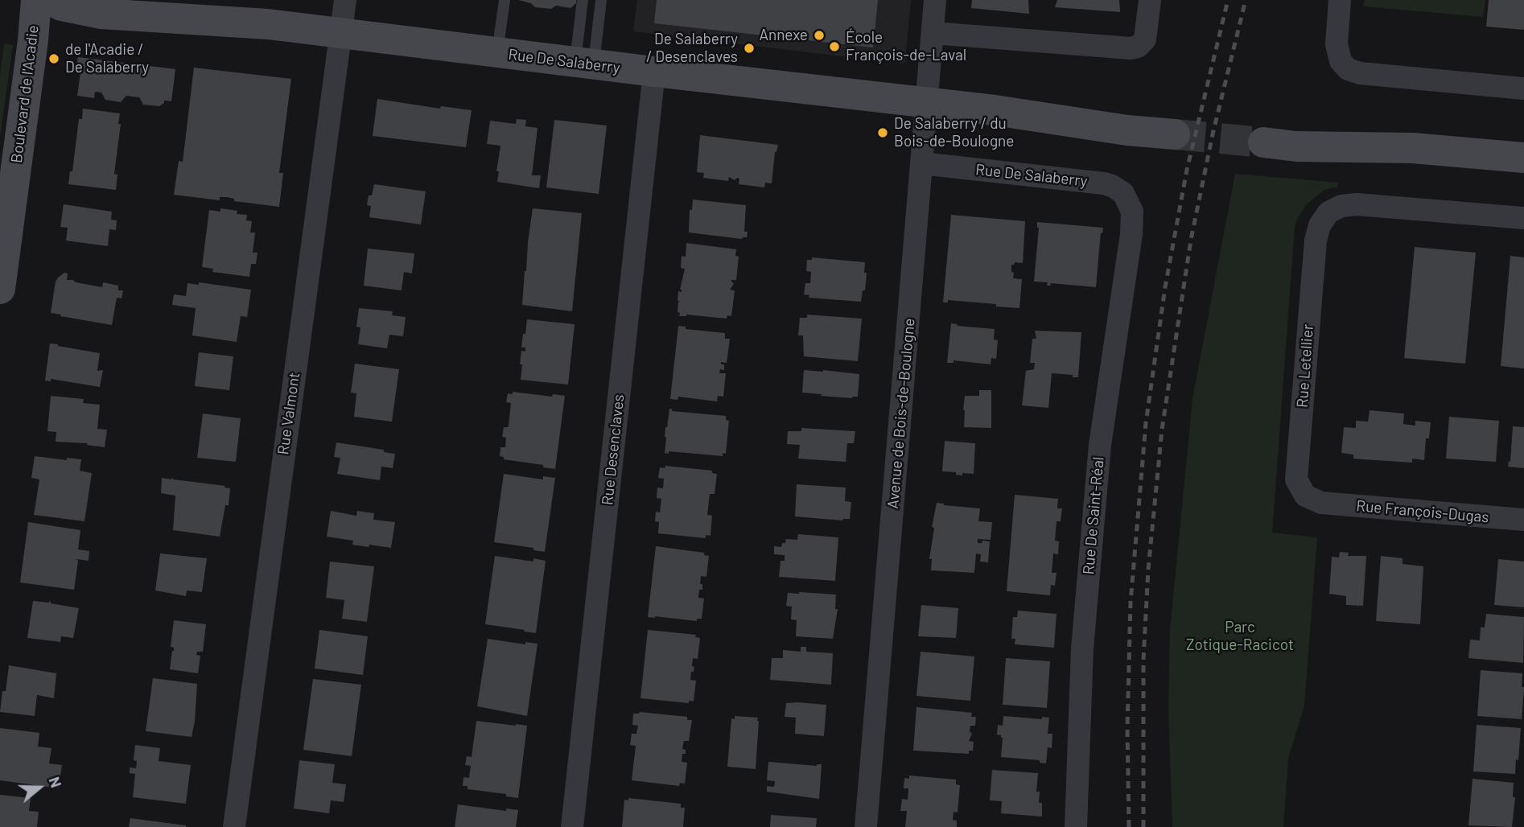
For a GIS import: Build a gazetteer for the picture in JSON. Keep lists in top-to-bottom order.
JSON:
{
  "streets": {
    "main road": ["Rue De Salaberry", "Boulevard de l'Acadie"],
    "street": [
      "Rue Letellier",
      "Rue Valmont",
      "Avenue de Bois-de-Boulogne",
      "Rue Desenclaves",
      "Rue François-Dugas",
      "Rue De Saint-Réal"
    ]
  },
  "crossings": [
    ["Rue De Salaberry", "Rue Valmont"],
    ["Rue De Salaberry", "Avenue de Bois-de-Boulogne"],
    ["Rue De Salaberry", "Rue Desenclaves"],
    ["Rue De Salaberry", "Rue De Saint-Réal"],
    ["Rue Letellier", "Rue François-Dugas"]
  ],
  "parks": ["Parc Zotique-Racicot"],
  "places": [
    "Annexe",
    "École François-de-Laval",
    "De Salaberry / Desenclaves",
    "de l'Acadie / De Salaberry",
    "De Salaberry / du Bois-de-Boulogne"
  ],
  "north": "right"
}
